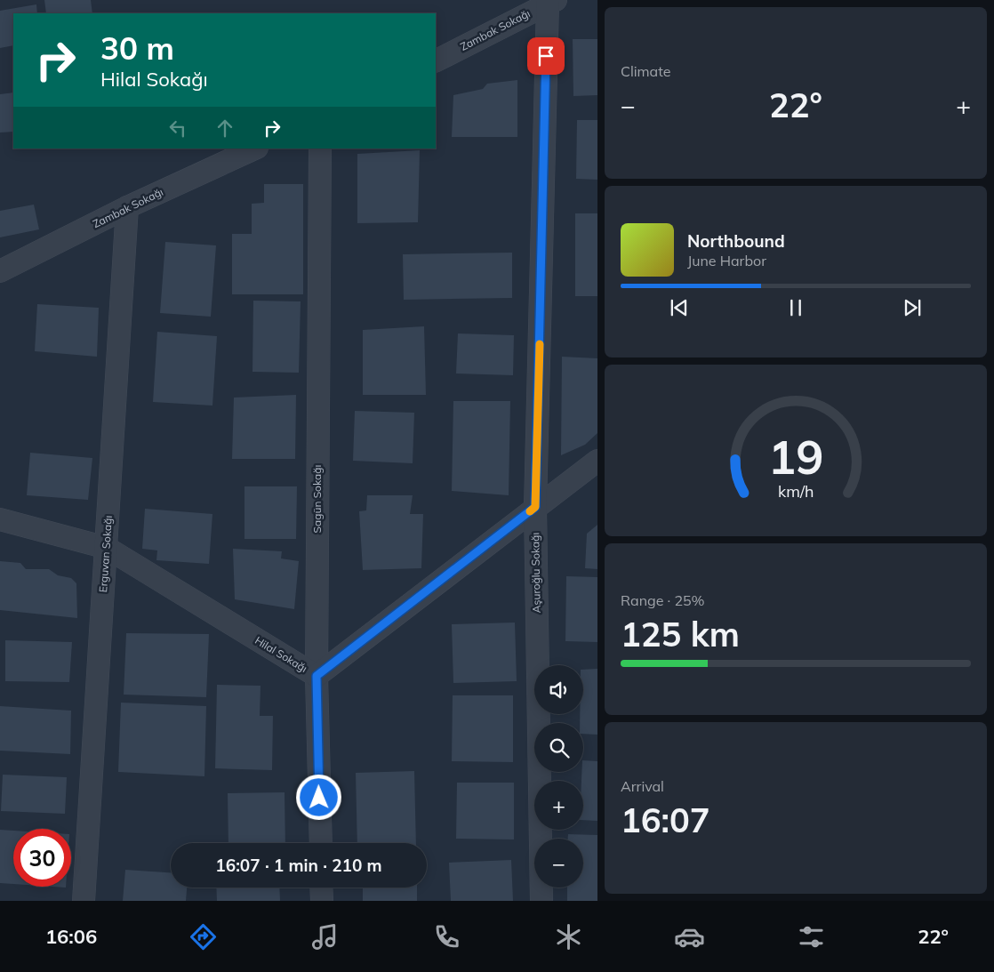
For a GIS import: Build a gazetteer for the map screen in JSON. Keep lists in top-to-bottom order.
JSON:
{
  "streets": {
    "street": [
      "Zambak Sokağı",
      "Sagün Sokağı",
      "Erguvan Sokağı",
      "Aşuroğlu Sokağı",
      "Hilal Sokağı"
    ]
  },
  "crossings": [
    ["Zambak Sokağı", "Erguvan Sokağı"],
    ["Zambak Sokağı", "Aşuroğlu Sokağı"],
    ["Sagün Sokağı", "Hilal Sokağı"],
    ["Erguvan Sokağı", "Hilal Sokağı"],
    ["Aşuroğlu Sokağı", "Hilal Sokağı"]
  ],
  "page": {
    "tile": [
      "Climate",
      ["Range · 25%", "125 km"],
      ["Arrival", "16:07"]
    ],
    "turn": ["30 m", "Hilal Sokağı"],
    "heat": ["−", "22°", "+"],
    "song": ["Northbound", "June Harbor"],
    "map_buttons": ["+", "−"],
    "limit": "30",
    "trip": "16:07 · 1 min · 210 m",
    "tabs": ["16:06", "22°"],
    "gauge": ["19", "km/h"]
  }
}
